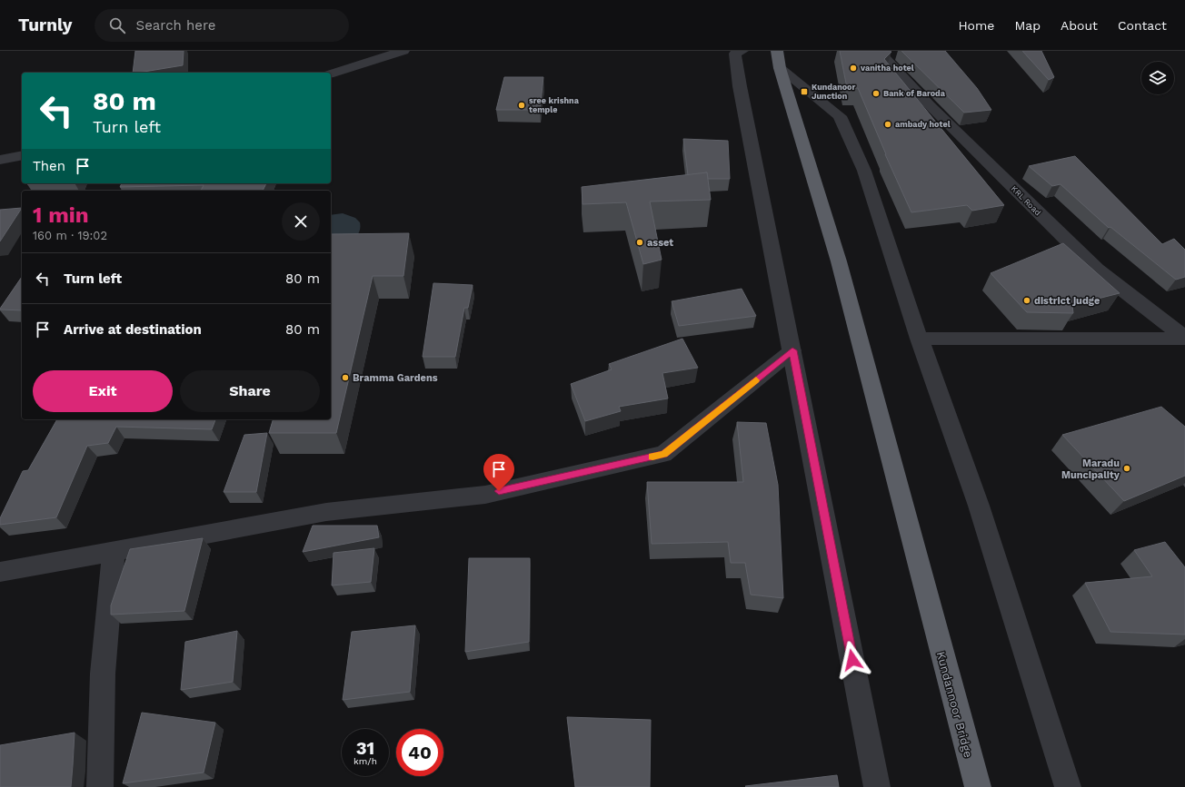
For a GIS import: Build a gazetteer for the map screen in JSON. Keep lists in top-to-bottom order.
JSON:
{
  "streets": {
    "highway": ["Kundannoor Bridge"],
    "street": ["KRL Road"]
  },
  "places": {
    "other": [
      "vanitha hotel",
      "Bank of Baroda",
      "sree krishna temple",
      "ambady hotel",
      "asset",
      "district judge",
      "Bramma Gardens",
      "Maradu Muncipality"
    ],
    "transit": ["Kundanoor Junction"]
  },
  "page": {
    "header": "Turnly",
    "search": "Search here",
    "nav": [
      "Home",
      "Map",
      "About",
      "Contact"
    ],
    "turn": ["80 m", "Turn left"],
    "then": "Then",
    "heading": ["1 min", "160 m · 19:02"],
    "list": [
      {
        "name": "Turn left",
        "value": "80 m"
      },
      {
        "name": "Arrive at destination",
        "value": "80 m"
      }
    ],
    "buttons": ["Exit", "Share"],
    "speed": "31 km/h",
    "limit": "40"
  }
}
